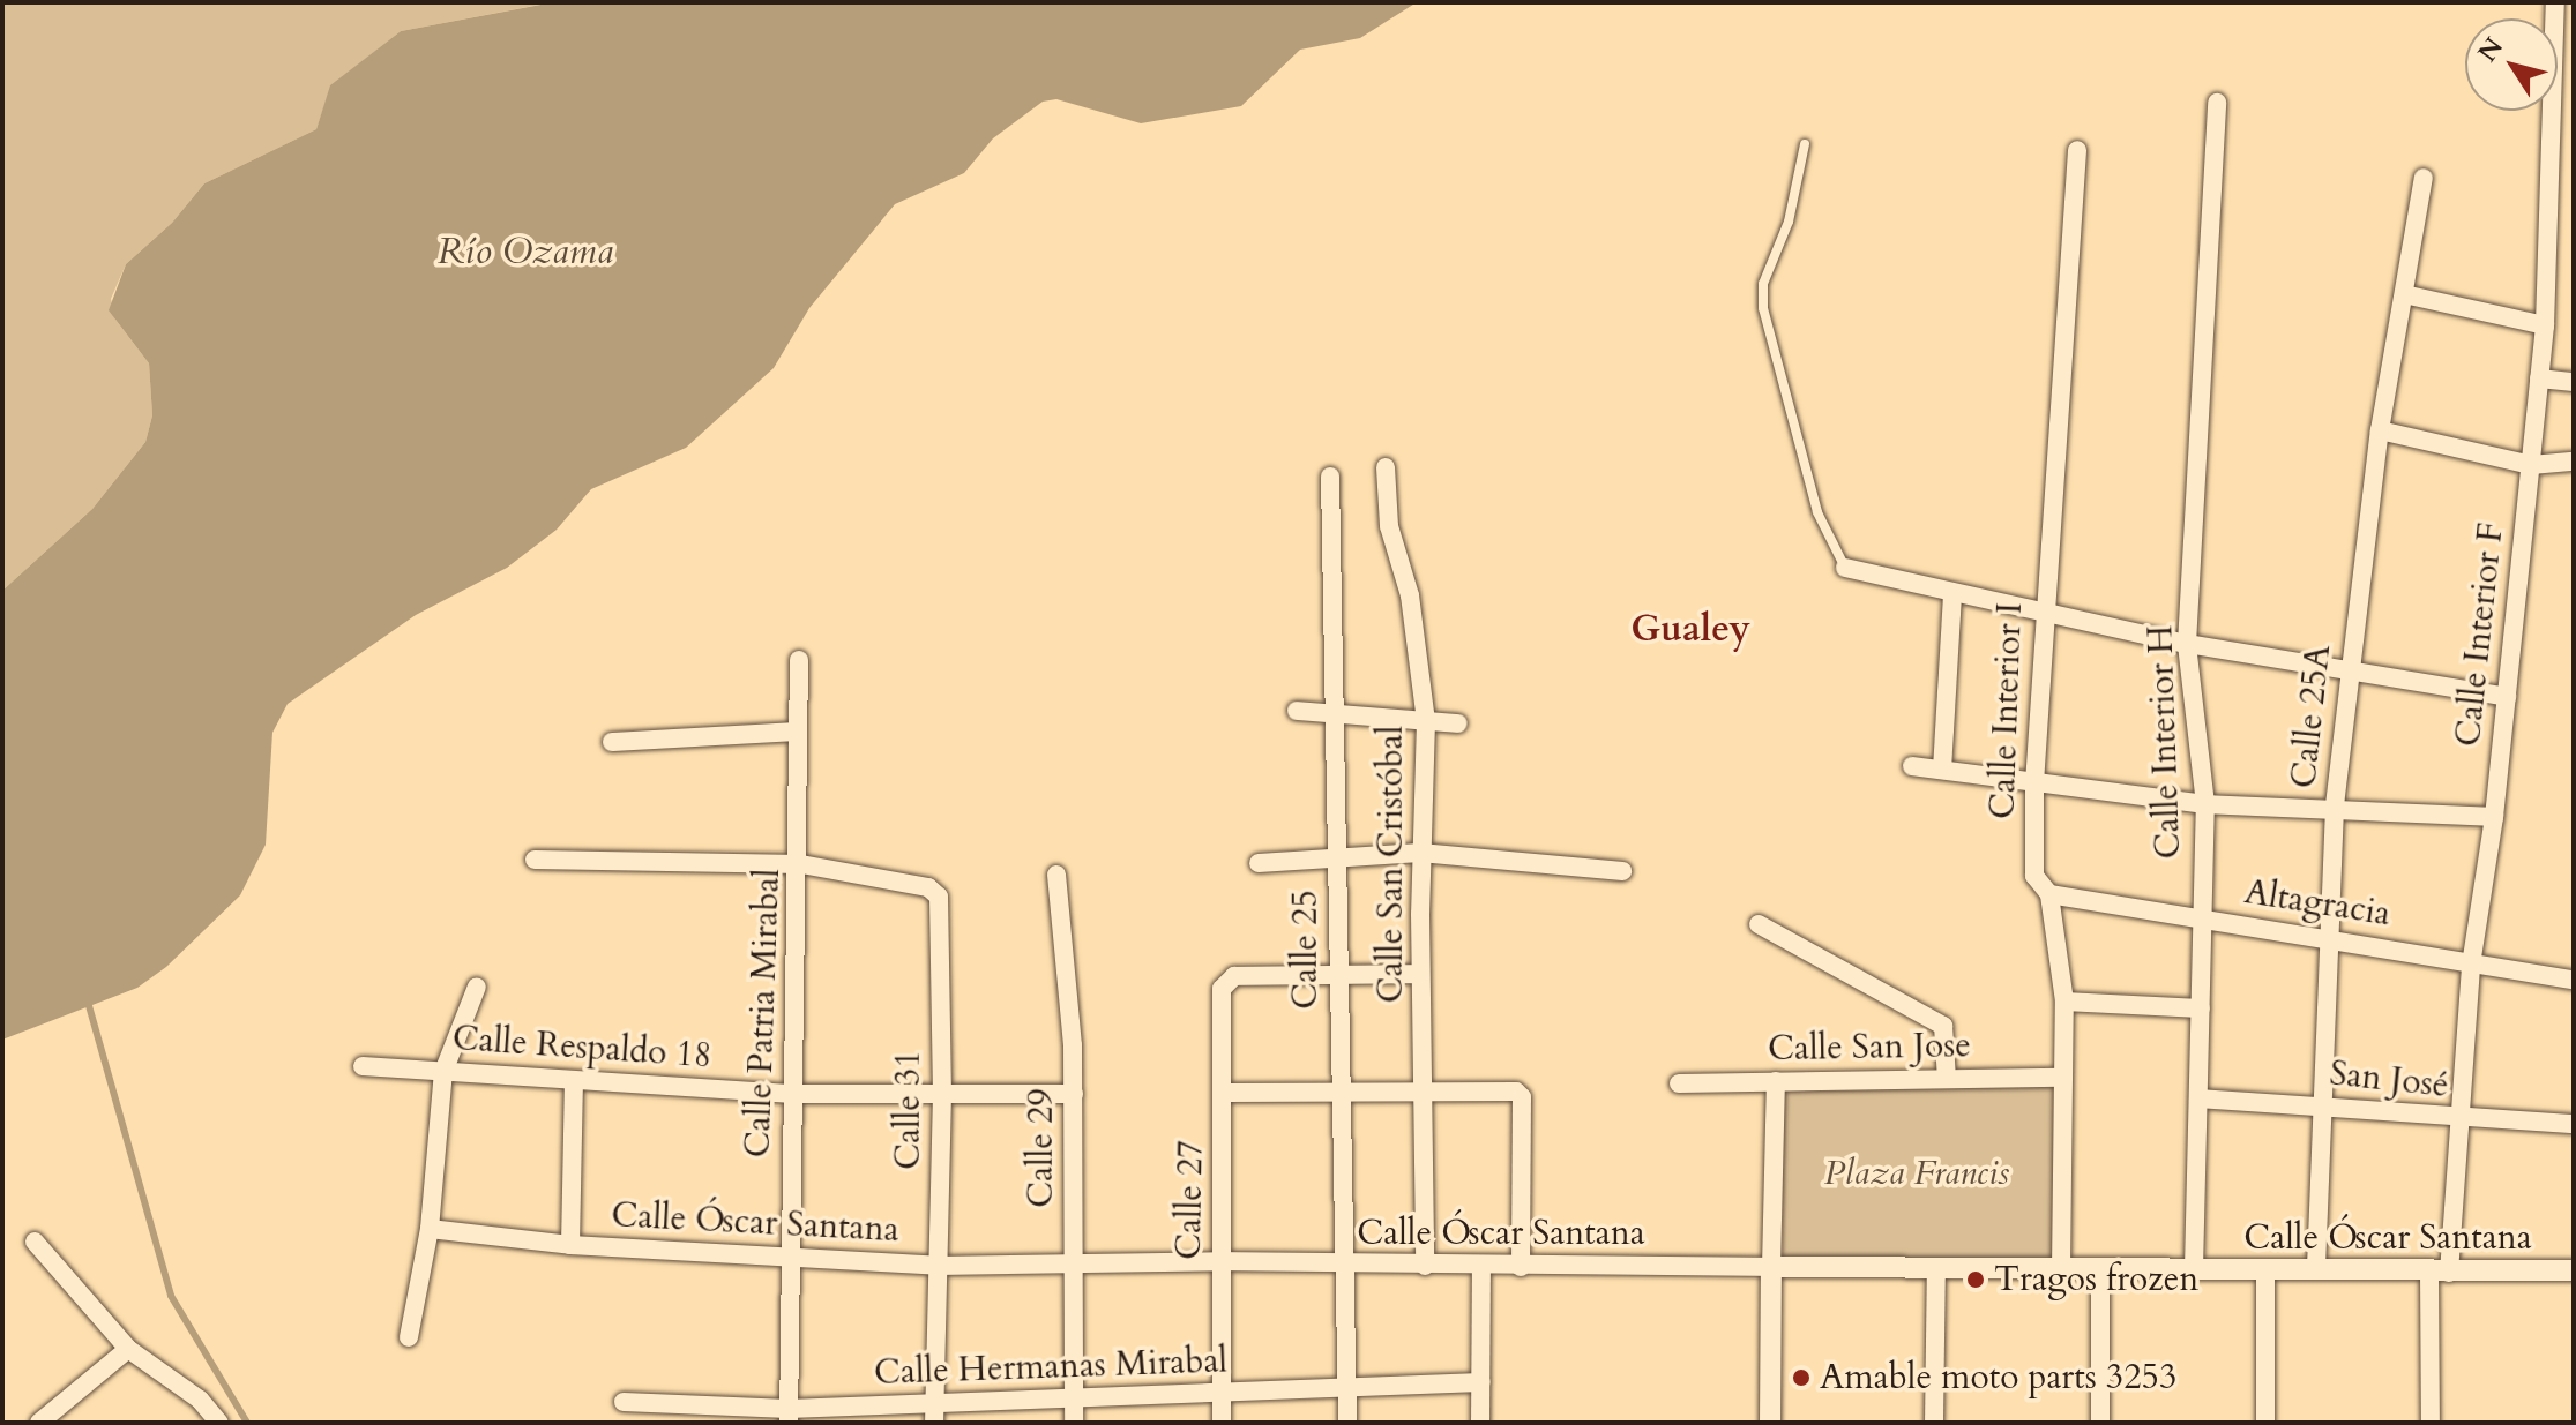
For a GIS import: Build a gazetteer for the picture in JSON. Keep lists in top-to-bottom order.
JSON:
{
  "streets": {
    "street": [
      "Calle Interior F",
      "Calle Interior I",
      "Calle 25A",
      "Calle Interior H",
      "Calle San Cristóbal",
      "Altagracia",
      "Calle 25",
      "Calle Patria Mirabal",
      "Calle Respaldo 18",
      "Calle San Jose",
      "San José",
      "Calle 31",
      "Calle 29",
      "Calle 27",
      "Calle Óscar Santana",
      "Calle Hermanas Mirabal"
    ]
  },
  "crossings": [
    ["Calle Interior F", "Altagracia"],
    ["Calle Interior F", "San José"],
    ["Calle Interior F", "Calle Óscar Santana"],
    ["Calle Interior I", "Altagracia"],
    ["Calle Interior I", "Calle San Jose"],
    ["Calle Interior I", "Calle Óscar Santana"],
    ["Calle 25A", "Altagracia"],
    ["Calle 25A", "San José"],
    ["Calle 25A", "Calle Óscar Santana"],
    ["Calle Interior H", "Altagracia"],
    ["Calle Interior H", "San José"],
    ["Calle Interior H", "Calle Óscar Santana"],
    ["Calle San Cristóbal", "Calle Óscar Santana"],
    ["Calle 25", "Calle 27"],
    ["Calle 25", "Calle Óscar Santana"],
    ["Calle 25", "Calle Hermanas Mirabal"],
    ["Calle Patria Mirabal", "Calle Respaldo 18"],
    ["Calle Patria Mirabal", "Calle 31"],
    ["Calle Patria Mirabal", "Calle Óscar Santana"],
    ["Calle Patria Mirabal", "Calle Hermanas Mirabal"],
    ["Calle Respaldo 18", "Calle 31"],
    ["Calle Respaldo 18", "Calle 29"],
    ["Calle 31", "Calle Óscar Santana"],
    ["Calle 31", "Calle Hermanas Mirabal"],
    ["Calle 29", "Calle Óscar Santana"],
    ["Calle 29", "Calle Hermanas Mirabal"],
    ["Calle 27", "Calle Óscar Santana"],
    ["Calle 27", "Calle Hermanas Mirabal"]
  ],
  "districts": ["Gualey"],
  "water": ["Río Ozama"],
  "parks": ["Plaza Francis"],
  "places": ["Tragos frozen", "Amable moto parts 3253"],
  "north": "top left"
}
